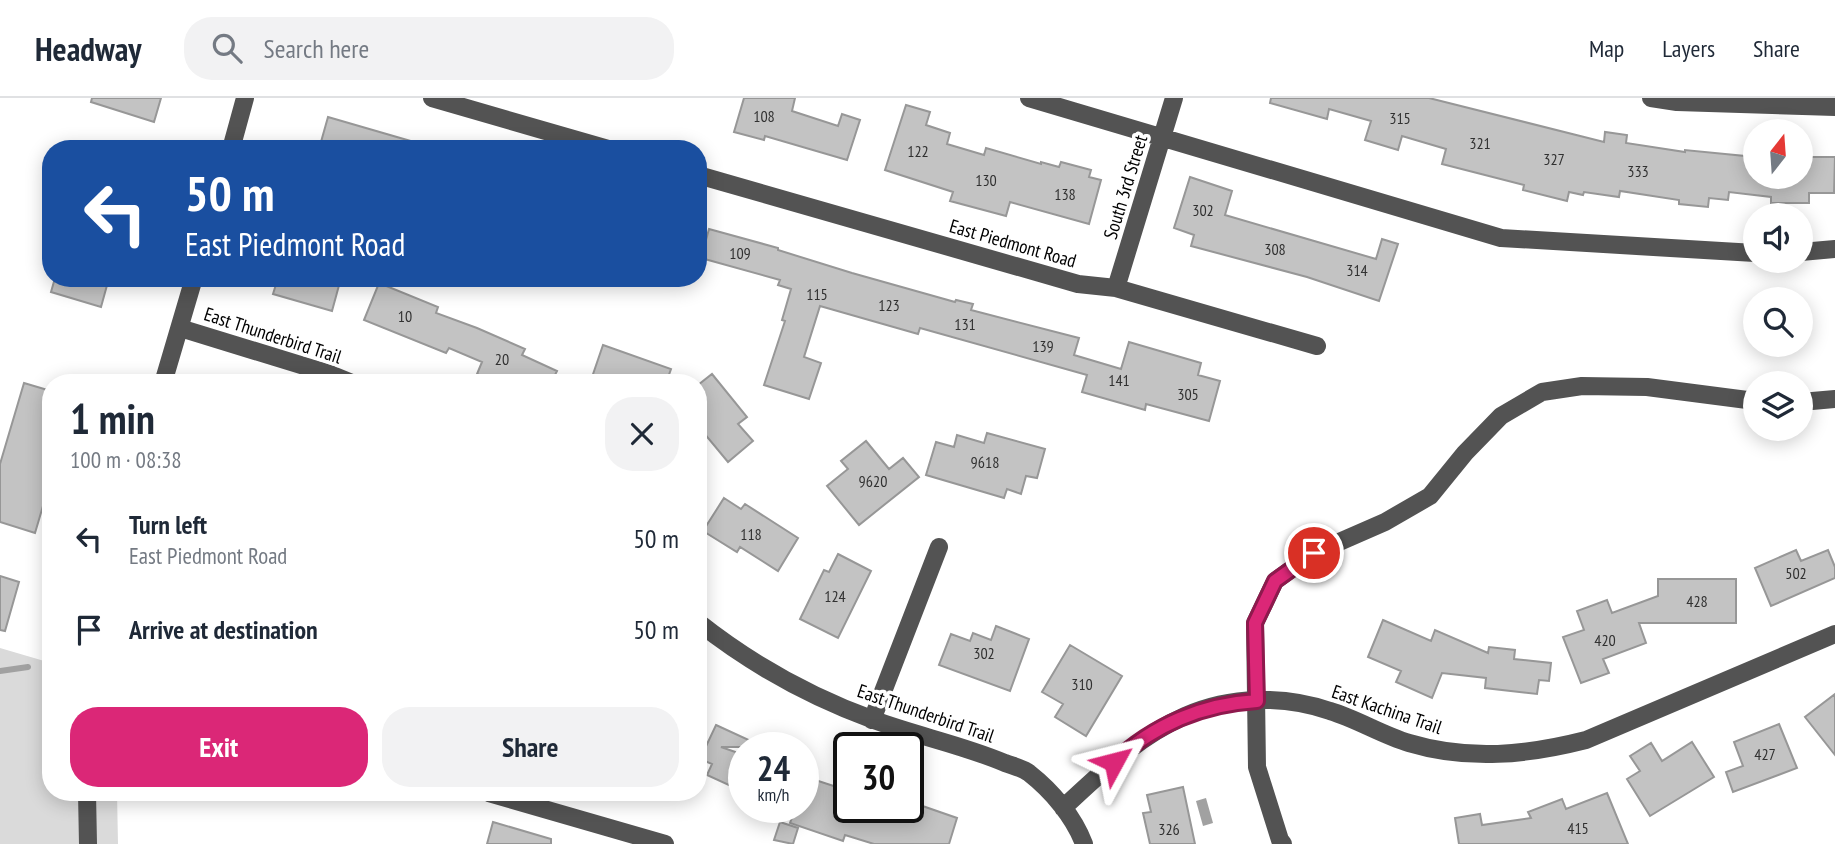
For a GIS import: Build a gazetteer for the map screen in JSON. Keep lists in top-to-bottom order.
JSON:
{
  "streets": {
    "street": [
      "South 3rd Street",
      "East Piedmont Road",
      "East Thunderbird Trail",
      "East Kachina Trail"
    ]
  },
  "crossings": [
    ["South 3rd Street", "East Piedmont Road"],
    ["East Thunderbird Trail", "East Kachina Trail"]
  ],
  "house_numbers": [
    "108",
    "315",
    "321",
    "122",
    "327",
    "333",
    "130",
    "138",
    "302",
    "308",
    "109",
    "314",
    "115",
    "123",
    "10",
    "131",
    "139",
    "20",
    "141",
    "305",
    "9618",
    "9620",
    "118",
    "502",
    "124",
    "428",
    "420",
    "302",
    "310",
    "427",
    "415",
    "326"
  ],
  "north": "top",
  "page": {
    "header": "Headway",
    "search": "Search here",
    "nav": ["Map", "Layers", "Share"],
    "turn": ["50 m", "East Piedmont Road"],
    "heading": ["1 min", "100 m · 08:38"],
    "list": [
      {
        "name": "Turn left",
        "note": "East Piedmont Road",
        "value": "50 m"
      },
      {
        "name": "Arrive at destination",
        "value": "50 m"
      }
    ],
    "buttons": ["Exit", "Share"],
    "speed": "24 km/h",
    "limit": "30"
  }
}
